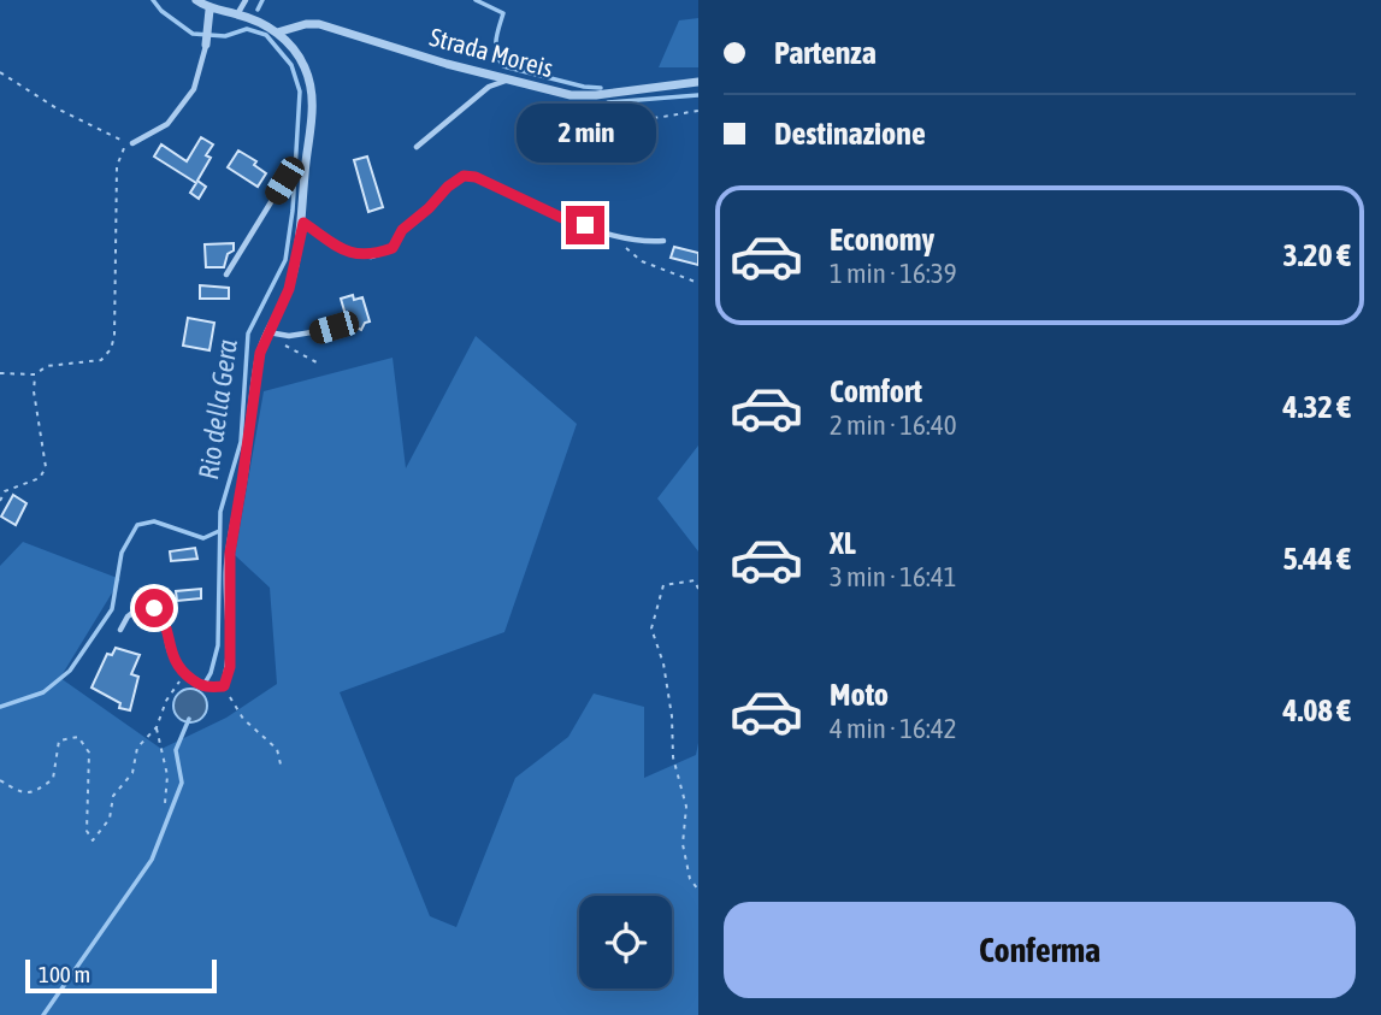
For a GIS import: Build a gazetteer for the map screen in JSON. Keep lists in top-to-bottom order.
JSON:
{
  "streets": {
    "street": ["Strada Moreis"]
  },
  "water": ["Rio della Gera"],
  "scale_bar": "100 m",
  "page": {
    "banner": ["Partenza", "Destinazione"],
    "bubble": "2 min",
    "list": [
      {
        "name": "Economy",
        "note": "1 min · 16:39",
        "value": "3.20 €"
      },
      {
        "name": "Comfort",
        "note": "2 min · 16:40",
        "value": "4.32 €"
      },
      {
        "name": "XL",
        "note": "3 min · 16:41",
        "value": "5.44 €"
      },
      {
        "name": "Moto",
        "note": "4 min · 16:42",
        "value": "4.08 €"
      }
    ],
    "buttons": "Conferma",
    "scale": "100 m"
  }
}
